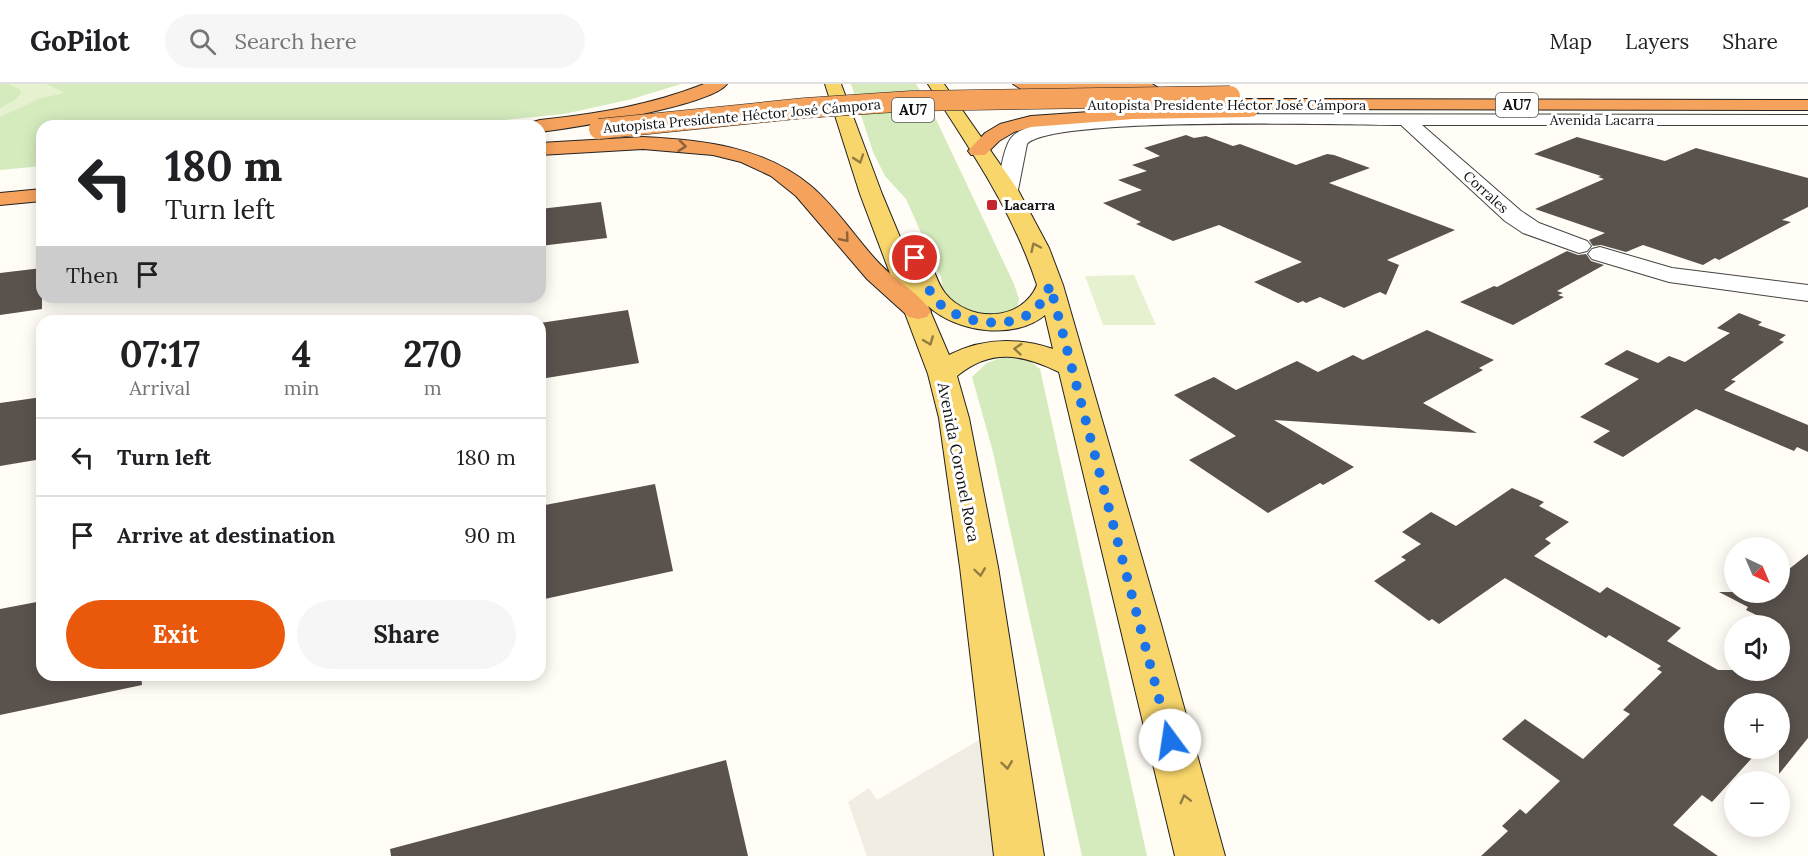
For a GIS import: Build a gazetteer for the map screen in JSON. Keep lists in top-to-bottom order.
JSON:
{
  "streets": {
    "highway": ["Autopista Presidente Héctor José Cámpora", "AU7"],
    "main road": ["Avenida Coronel Roca"],
    "street": ["Avenida Lacarra", "Corrales"]
  },
  "crossings": [
    ["Avenida Lacarra", "Corrales"]
  ],
  "places": {
    "transit": ["Lacarra"]
  },
  "north": "bottom right",
  "page": {
    "header": "GoPilot",
    "search": "Search here",
    "nav": ["Map", "Layers", "Share"],
    "turn": ["180 m", "Turn left"],
    "then": "Then",
    "eta": [
      "07:17",
      "Arrival",
      "4",
      "min",
      "270",
      "m"
    ],
    "list": [
      {
        "name": "Turn left",
        "value": "180 m"
      },
      {
        "name": "Arrive at destination",
        "value": "90 m"
      }
    ],
    "map_buttons": ["+", "−"],
    "buttons": ["Exit", "Share"]
  }
}
